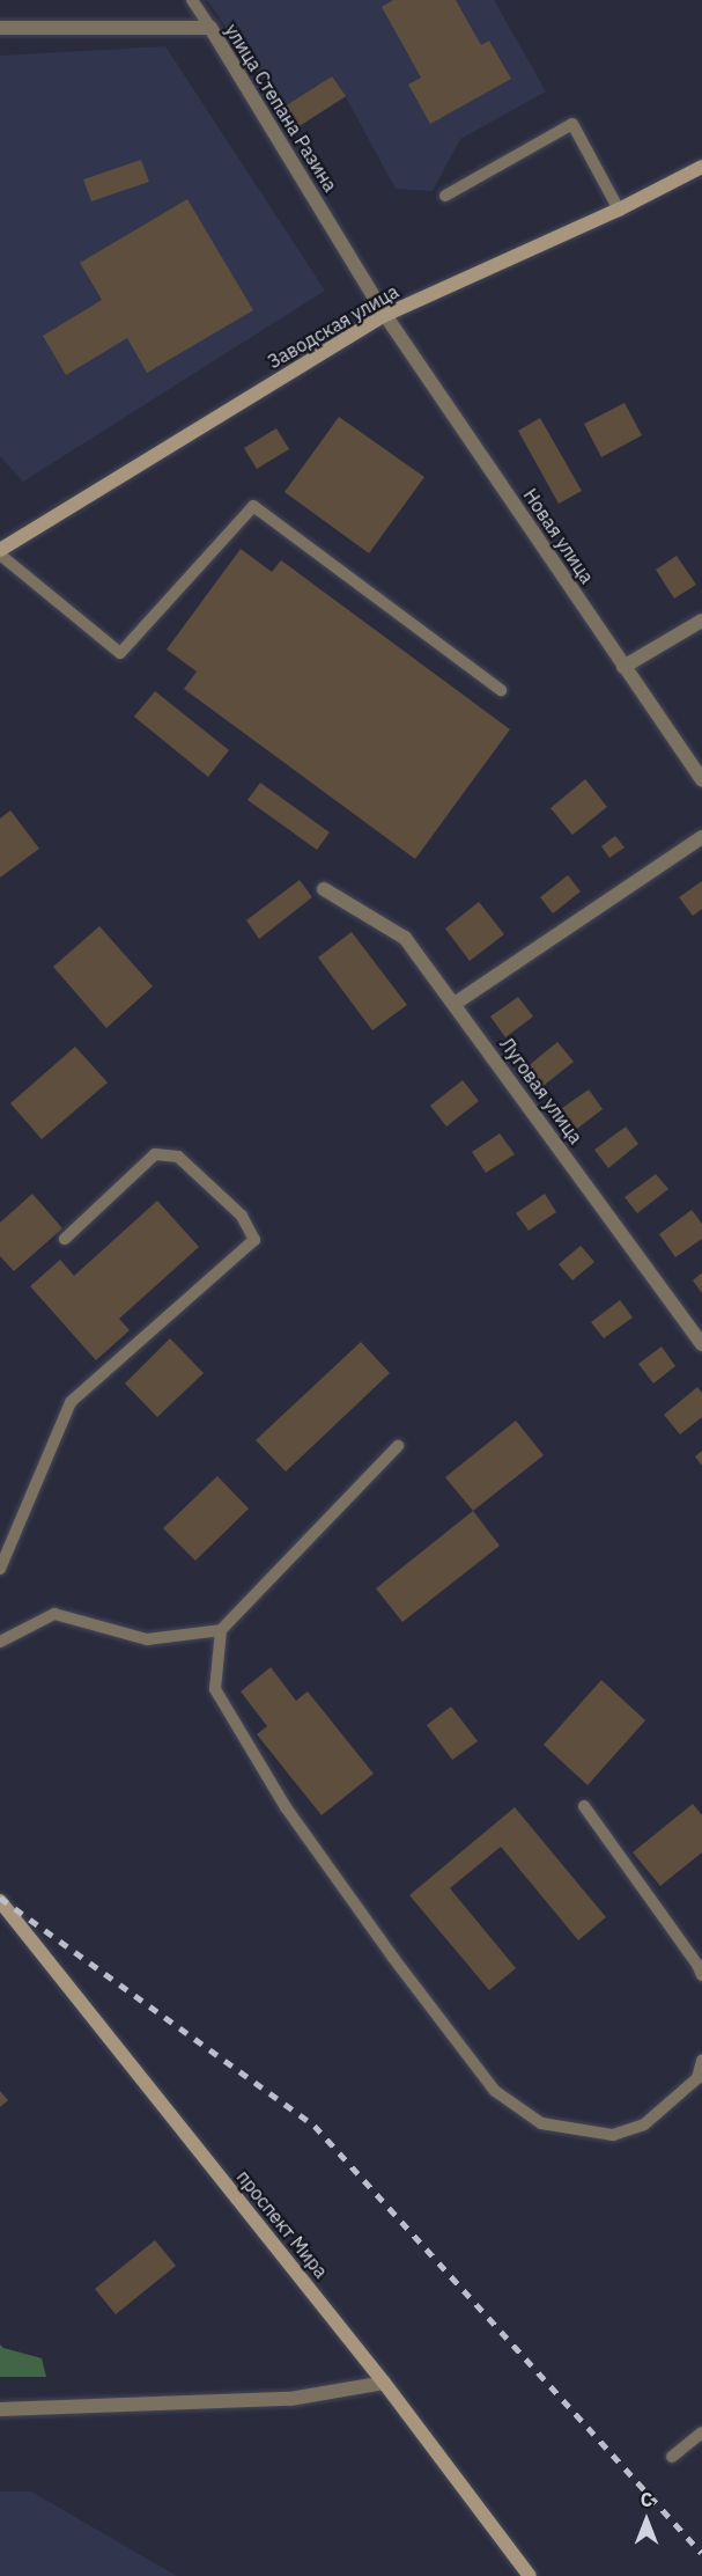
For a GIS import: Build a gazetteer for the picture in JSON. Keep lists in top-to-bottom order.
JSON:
{
  "streets": {
    "main road": ["Заводская улица", "проспект Мира"],
    "street": ["улица Степана Разина", "Новая улица", "Луговая улица"]
  },
  "crossings": [
    ["улица Степана Разина", "Заводская улица"],
    ["улица Степана Разина", "Новая улица"],
    ["Заводская улица", "Новая улица"]
  ],
  "north": "top"
}
